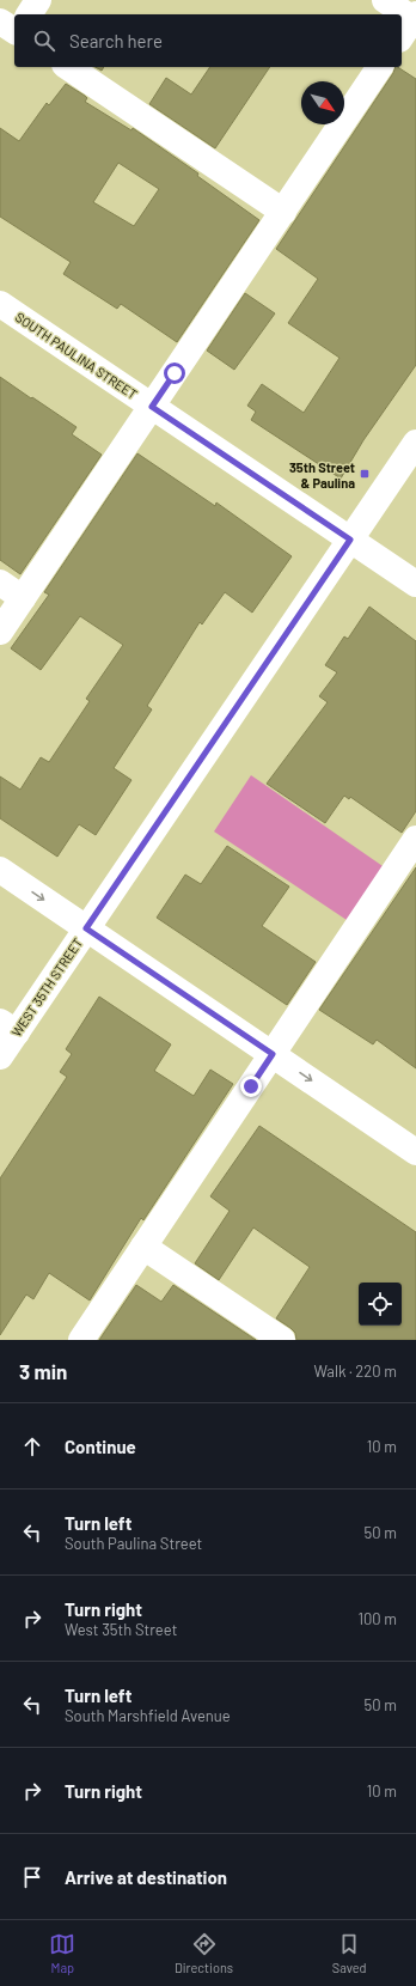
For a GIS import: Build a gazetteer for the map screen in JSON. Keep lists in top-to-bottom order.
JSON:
{
  "streets": {
    "street": ["SOUTH PAULINA STREET", "WEST 35TH STREET"]
  },
  "crossings": [
    ["SOUTH PAULINA STREET", "WEST 35TH STREET"]
  ],
  "places": {
    "transit": ["35th Street & Paulina"]
  },
  "north": "bottom right",
  "page": {
    "search": "Search here",
    "heading": ["3 min", "Walk · 220 m"],
    "list": [
      ["Continue", "10 m"],
      ["Turn left", "South Paulina Street", "50 m"],
      ["Turn right", "West 35th Street", "100 m"],
      ["Turn left", "South Marshfield Avenue", "50 m"],
      ["Turn right", "10 m"],
      "Arrive at destination"
    ],
    "nav": ["Map", "Directions", "Saved"]
  }
}
